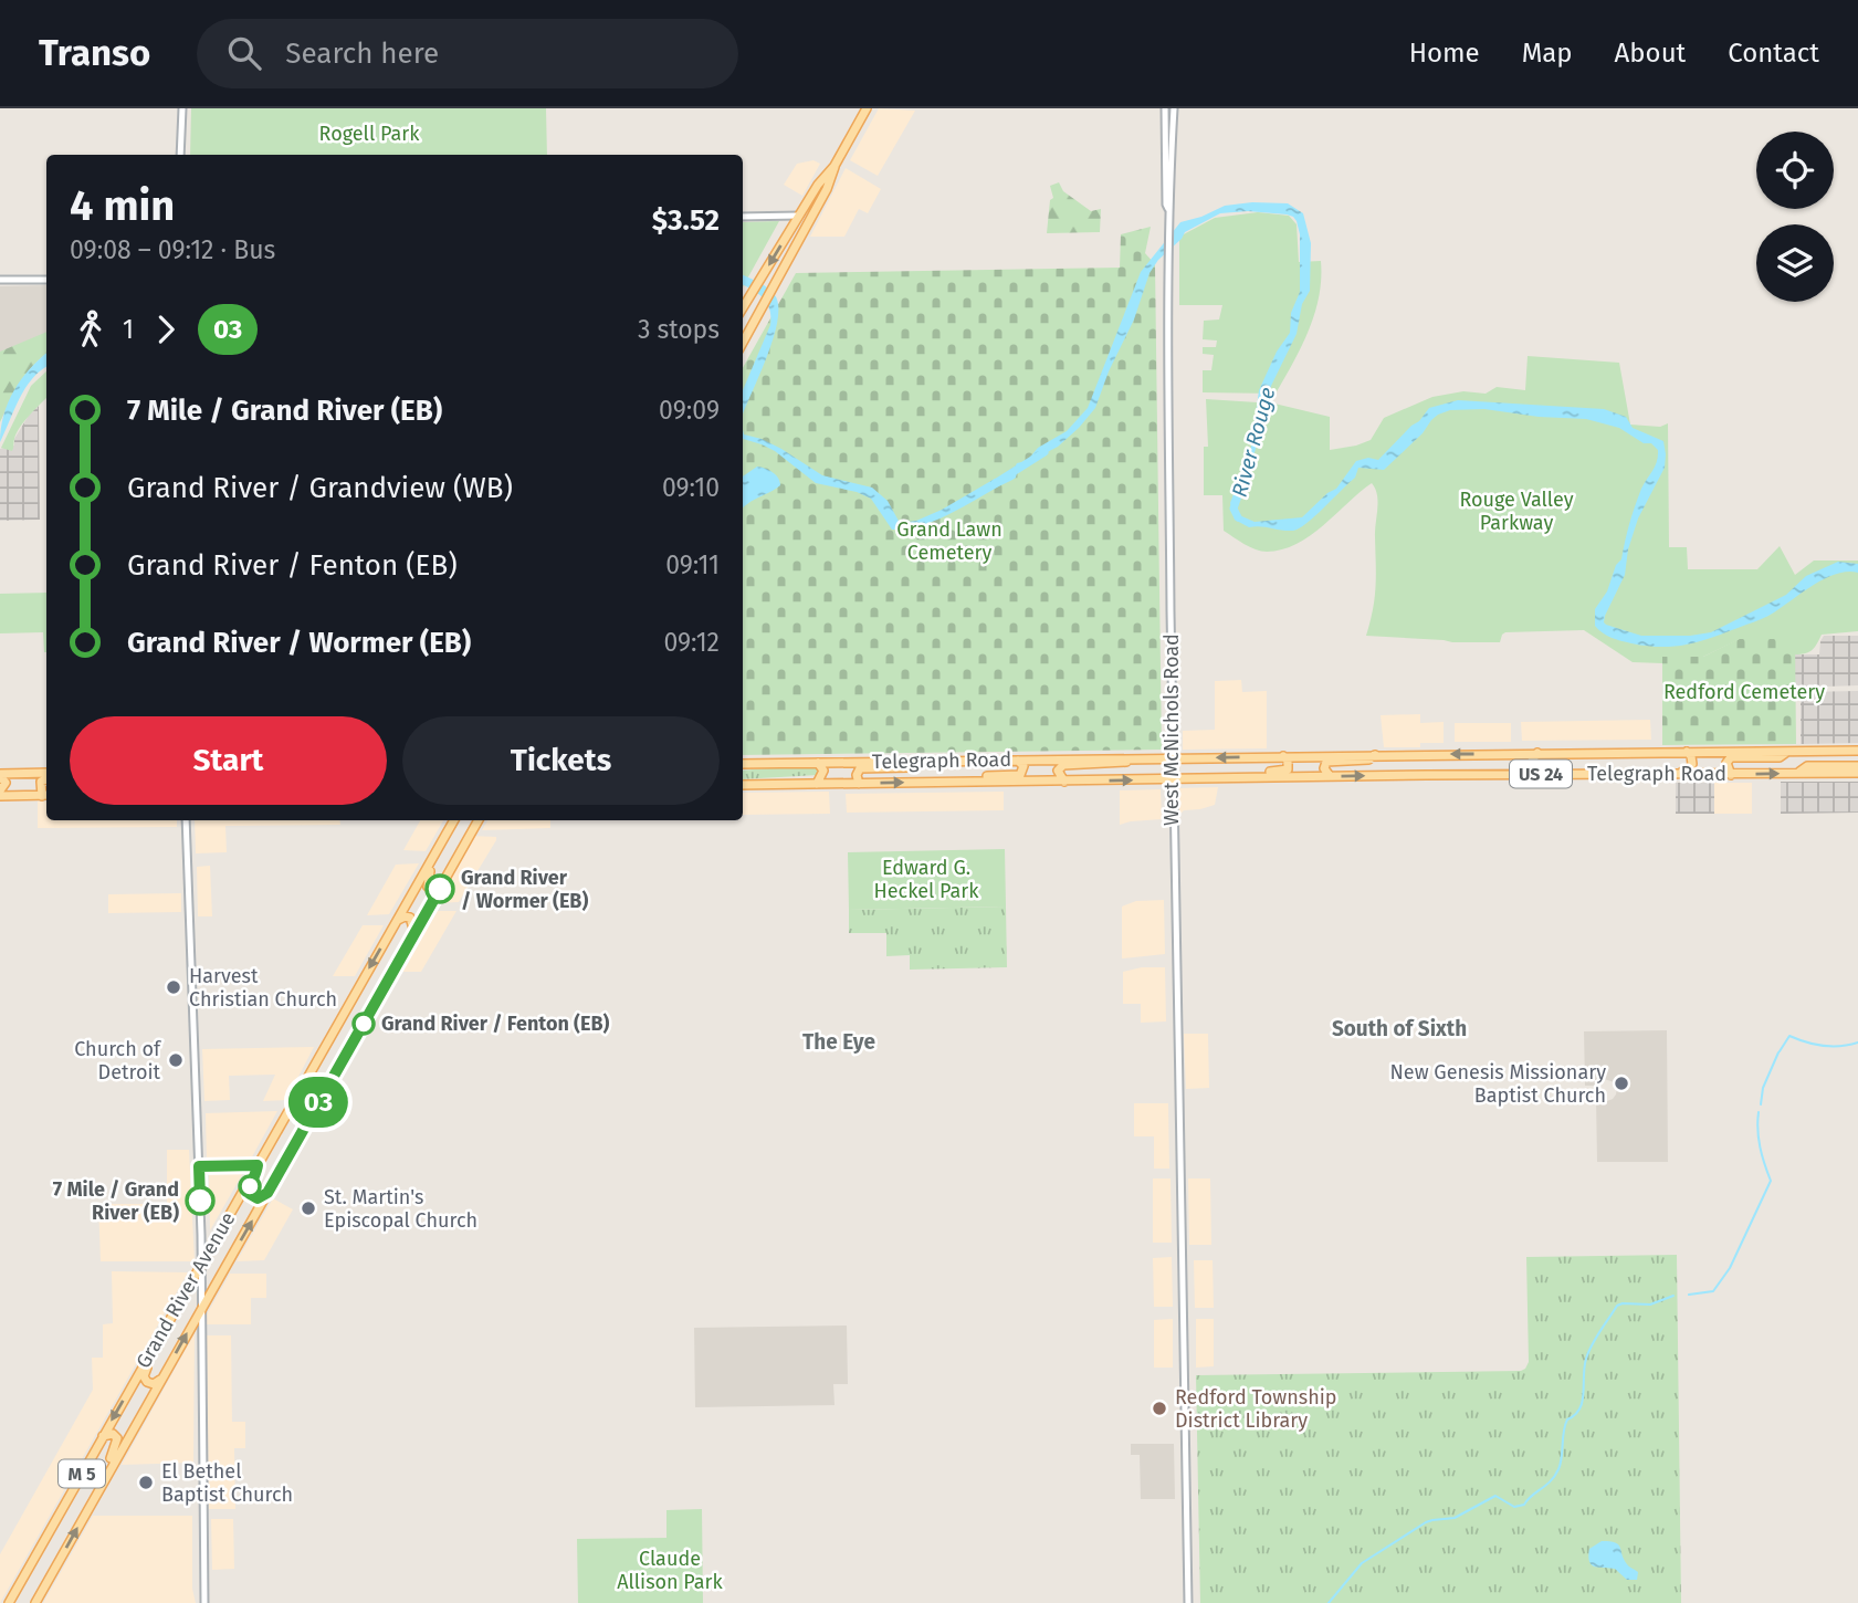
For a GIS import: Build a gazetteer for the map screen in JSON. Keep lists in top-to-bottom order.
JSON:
{
  "streets": {
    "main road": [
      "West McNichols Road",
      "Telegraph Road",
      "US 24",
      "Grand River Avenue",
      "M 5"
    ]
  },
  "crossings": [
    ["West McNichols Road", "Telegraph Road"]
  ],
  "districts": ["South of Sixth", "The Eye"],
  "water": ["River Rouge"],
  "parks": [
    "Rogell Park",
    "Rouge Valley Parkway",
    "Grand Lawn Cemetery",
    "Redford Cemetery",
    "Edward G. Heckel Park",
    "Claude Allison Park"
  ],
  "places": [
    "Grand River / Wormer (EB)",
    "Harvest Christian Church",
    "Grand River / Fenton (EB)",
    "Church of Detroit",
    "New Genesis Missionary Baptist Church",
    "7 Mile / Grand River (EB)",
    "St. Martin's Episcopal Church",
    "Redford Township District Library",
    "El Bethel Baptist Church"
  ],
  "lines": ["bus line 03"],
  "page": {
    "header": "Transo",
    "search": "Search here",
    "nav": [
      "Home",
      "Map",
      "About",
      "Contact"
    ],
    "on_map": "03",
    "heading": ["4 min", "09:08 – 09:12 · Bus", "$3.52"],
    "legs": ["1", "03", "3 stops"],
    "list": [
      {
        "name": "7 Mile / Grand River (EB)",
        "value": "09:09"
      },
      {
        "name": "Grand River / Grandview (WB)",
        "value": "09:10"
      },
      {
        "name": "Grand River / Fenton (EB)",
        "value": "09:11"
      },
      {
        "name": "Grand River / Wormer (EB)",
        "value": "09:12"
      }
    ],
    "buttons": ["Start", "Tickets"]
  }
}
